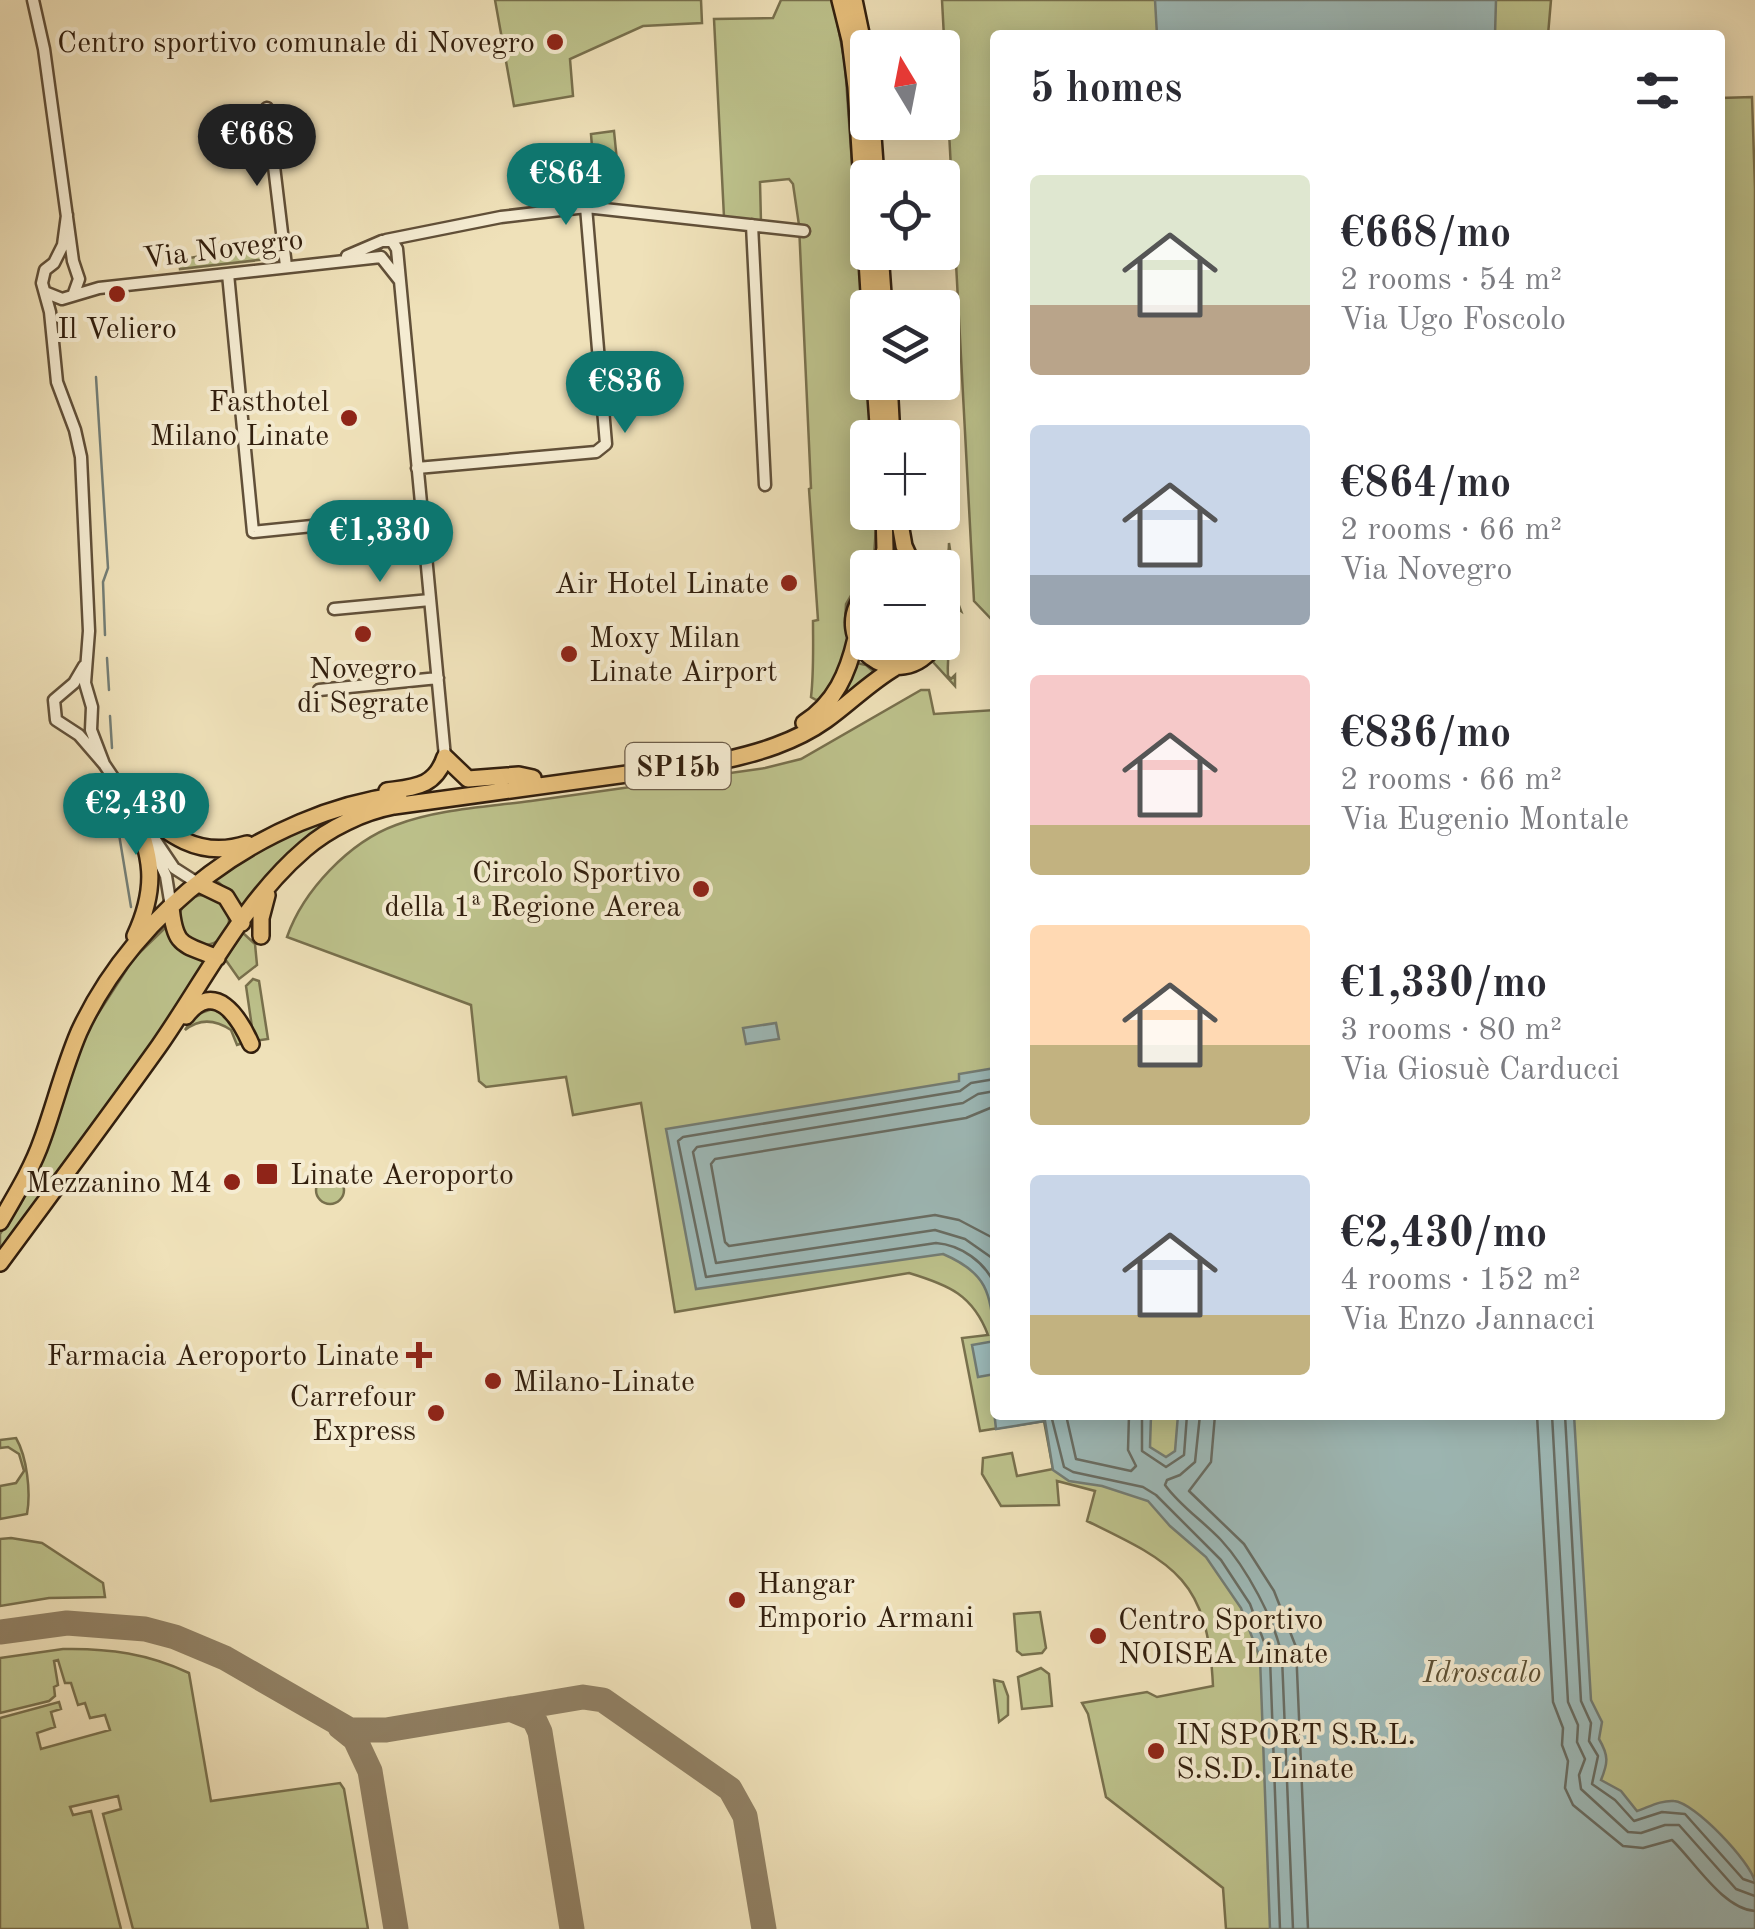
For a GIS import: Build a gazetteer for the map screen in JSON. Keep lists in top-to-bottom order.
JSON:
{
  "streets": {
    "main road": ["SP15b"],
    "street": ["Via Novegro"]
  },
  "parks": ["Idroscalo"],
  "places": {
    "other": [
      "Centro sportivo comunale di Novegro",
      "Il Veliero",
      "Fasthotel Milano Linate",
      "Air Hotel Linate",
      "Novegro di Segrate",
      "Moxy Milan Linate Airport",
      "Circolo Sportivo della 1ª Regione Aerea",
      "Mezzanino M4",
      "Milano-Linate",
      "Carrefour Express",
      "Hangar Emporio Armani",
      "Centro Sportivo NOISEA Linate",
      "IN SPORT S.R.L. S.S.D. Linate"
    ],
    "transit": ["Linate Aeroporto"],
    "health": ["Farmacia Aeroporto Linate"]
  },
  "north": "top",
  "page": {
    "map_buttons": ["+", "−"],
    "heading": "5 homes",
    "price": [
      "€668",
      "€864",
      "€836",
      "€1,330",
      "€2,430"
    ],
    "list": [
      {
        "name": "€668/mo",
        "note": "2 rooms · 54 m² · Via Ugo Foscolo"
      },
      {
        "name": "€864/mo",
        "note": "2 rooms · 66 m² · Via Novegro"
      },
      {
        "name": "€836/mo",
        "note": "2 rooms · 66 m² · Via Eugenio Montale"
      },
      {
        "name": "€1,330/mo",
        "note": "3 rooms · 80 m² · Via Giosuè Carducci"
      },
      {
        "name": "€2,430/mo",
        "note": "4 rooms · 152 m² · Via Enzo Jannacci"
      }
    ]
  }
}
